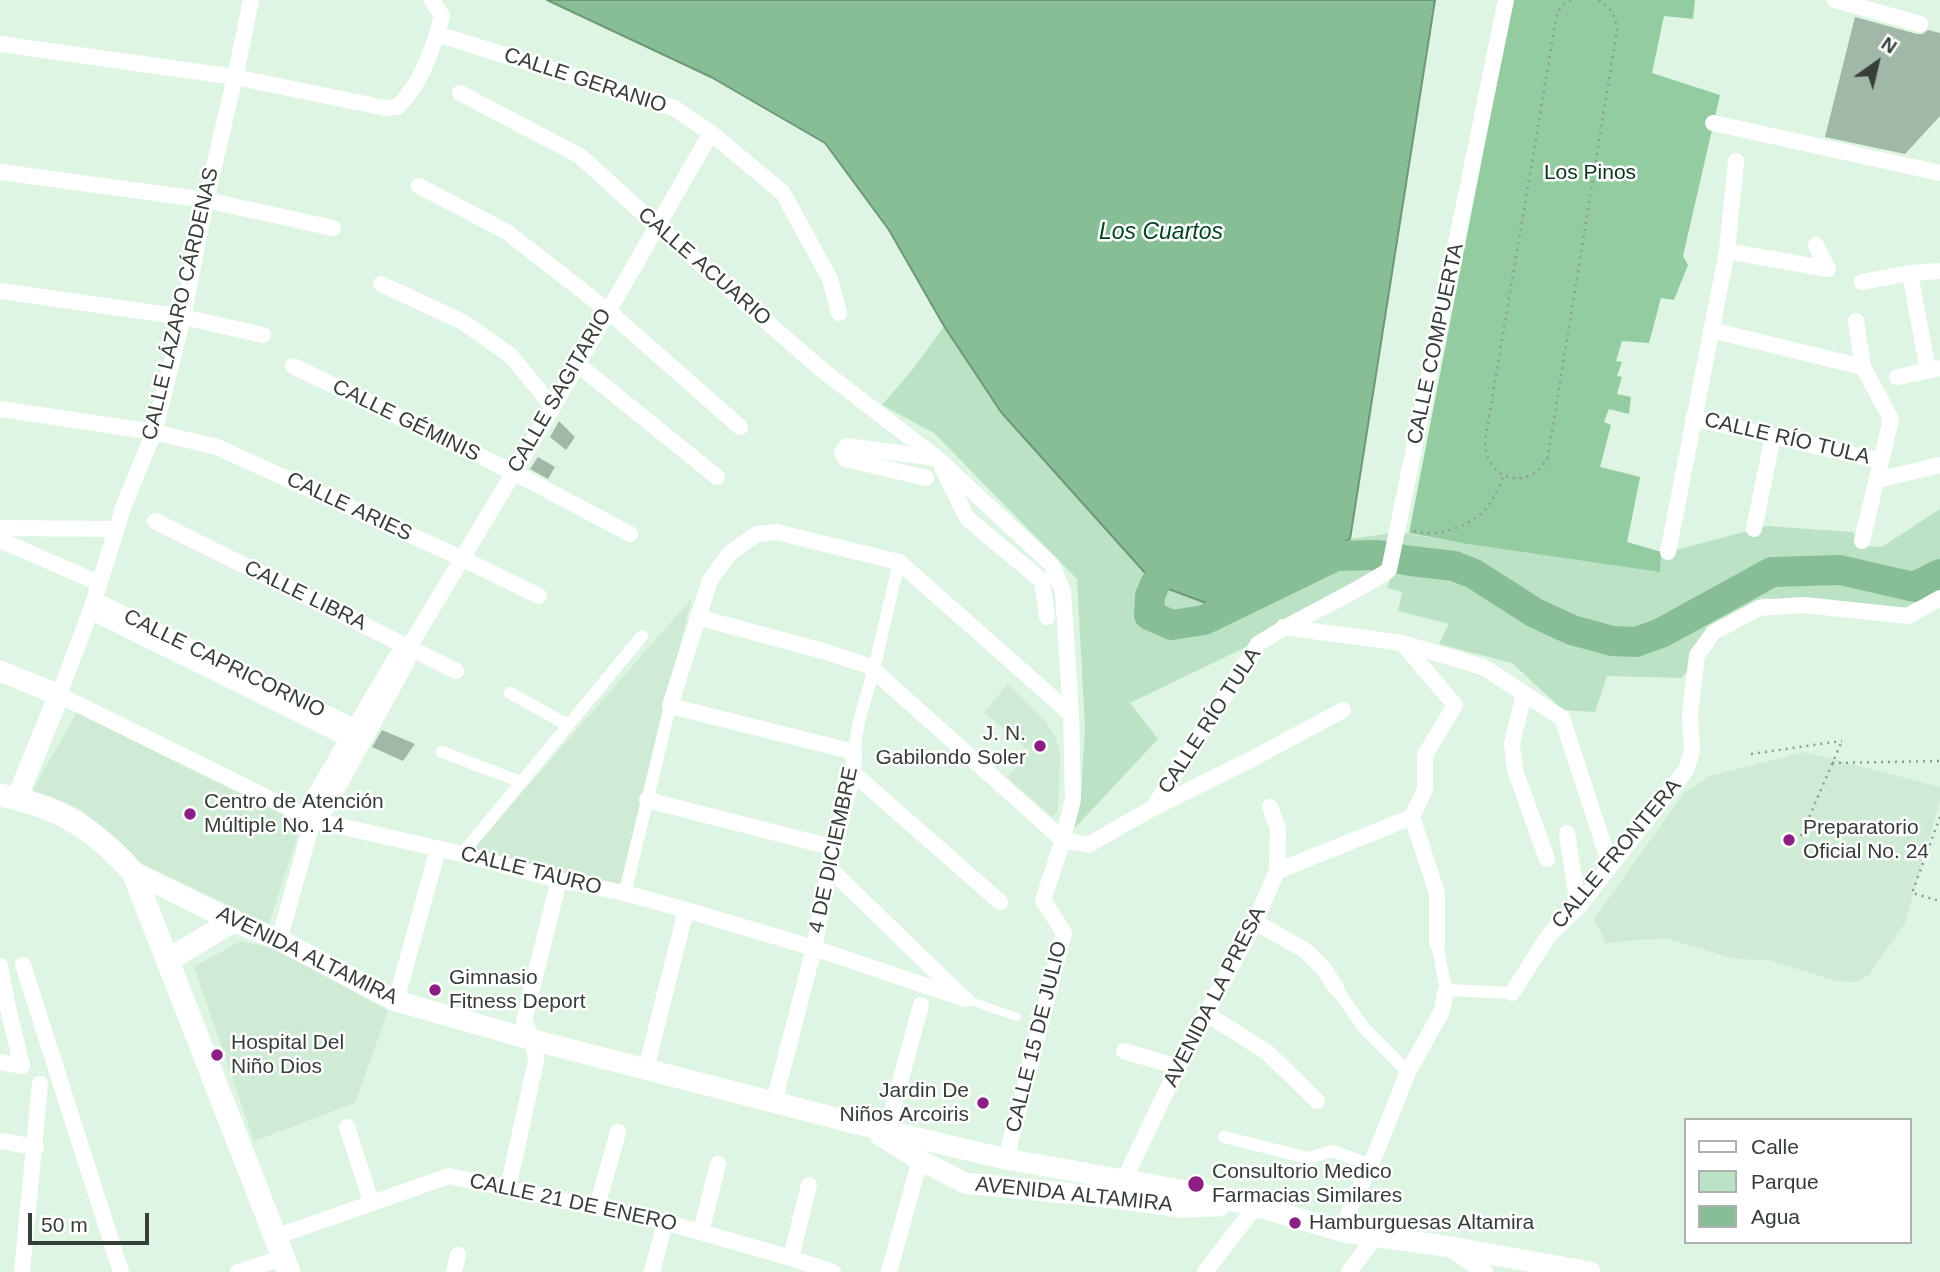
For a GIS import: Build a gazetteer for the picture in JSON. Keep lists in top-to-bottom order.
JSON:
{
  "streets": {
    "main road": ["AVENIDA ALTAMIRA"],
    "street": [
      "CALLE GERANIO",
      "CALLE ACUARIO",
      "CALLE LÁZARO CÁRDENAS",
      "CALLE COMPUERTA",
      "CALLE SAGITARIO",
      "CALLE GÉMINIS",
      "CALLE RÍO TULA",
      "CALLE ARIES",
      "CALLE LIBRA",
      "CALLE CAPRICORNIO",
      "4 DE DICIEMBRE",
      "CALLE FRONTERA",
      "CALLE TAURO",
      "AVENIDA LA PRESA",
      "CALLE 15 DE JULIO",
      "CALLE 21 DE ENERO"
    ]
  },
  "crossings": [
    ["CALLE GERANIO", "CALLE SAGITARIO"],
    ["CALLE ACUARIO", "CALLE SAGITARIO"],
    ["CALLE ACUARIO", "CALLE RÍO TULA"],
    ["CALLE ACUARIO", "CALLE 15 DE JULIO"],
    ["CALLE LÁZARO CÁRDENAS", "CALLE ARIES"],
    ["CALLE LÁZARO CÁRDENAS", "CALLE CAPRICORNIO"],
    ["CALLE LÁZARO CÁRDENAS", "CALLE TAURO"],
    ["CALLE LÁZARO CÁRDENAS", "AVENIDA ALTAMIRA"],
    ["CALLE COMPUERTA", "CALLE RÍO TULA"],
    ["CALLE SAGITARIO", "CALLE GÉMINIS"],
    ["CALLE SAGITARIO", "CALLE ARIES"],
    ["CALLE SAGITARIO", "CALLE LIBRA"],
    ["CALLE SAGITARIO", "CALLE CAPRICORNIO"],
    ["CALLE SAGITARIO", "CALLE TAURO"],
    ["CALLE RÍO TULA", "CALLE 15 DE JULIO"],
    ["4 DE DICIEMBRE", "CALLE TAURO"],
    ["4 DE DICIEMBRE", "AVENIDA ALTAMIRA"],
    ["AVENIDA ALTAMIRA", "AVENIDA LA PRESA"],
    ["AVENIDA ALTAMIRA", "CALLE 15 DE JULIO"]
  ],
  "water": ["Los Cuartos"],
  "parks": ["Los Pinos"],
  "places": [
    "J. N. Gabilondo Soler",
    "Centro de Atención Múltiple No. 14",
    "Preparatorio Oficial No. 24",
    "Gimnasio Fitness Deport",
    "Hospital Del Niño Dios",
    "Jardin De Niños Arcoiris",
    "Consultorio Medico Farmacias Similares",
    "Hamburguesas Altamira"
  ],
  "legend": ["Calle", "Parque", "Agua"],
  "scale_bar": "50 m",
  "north": "top right"
}
